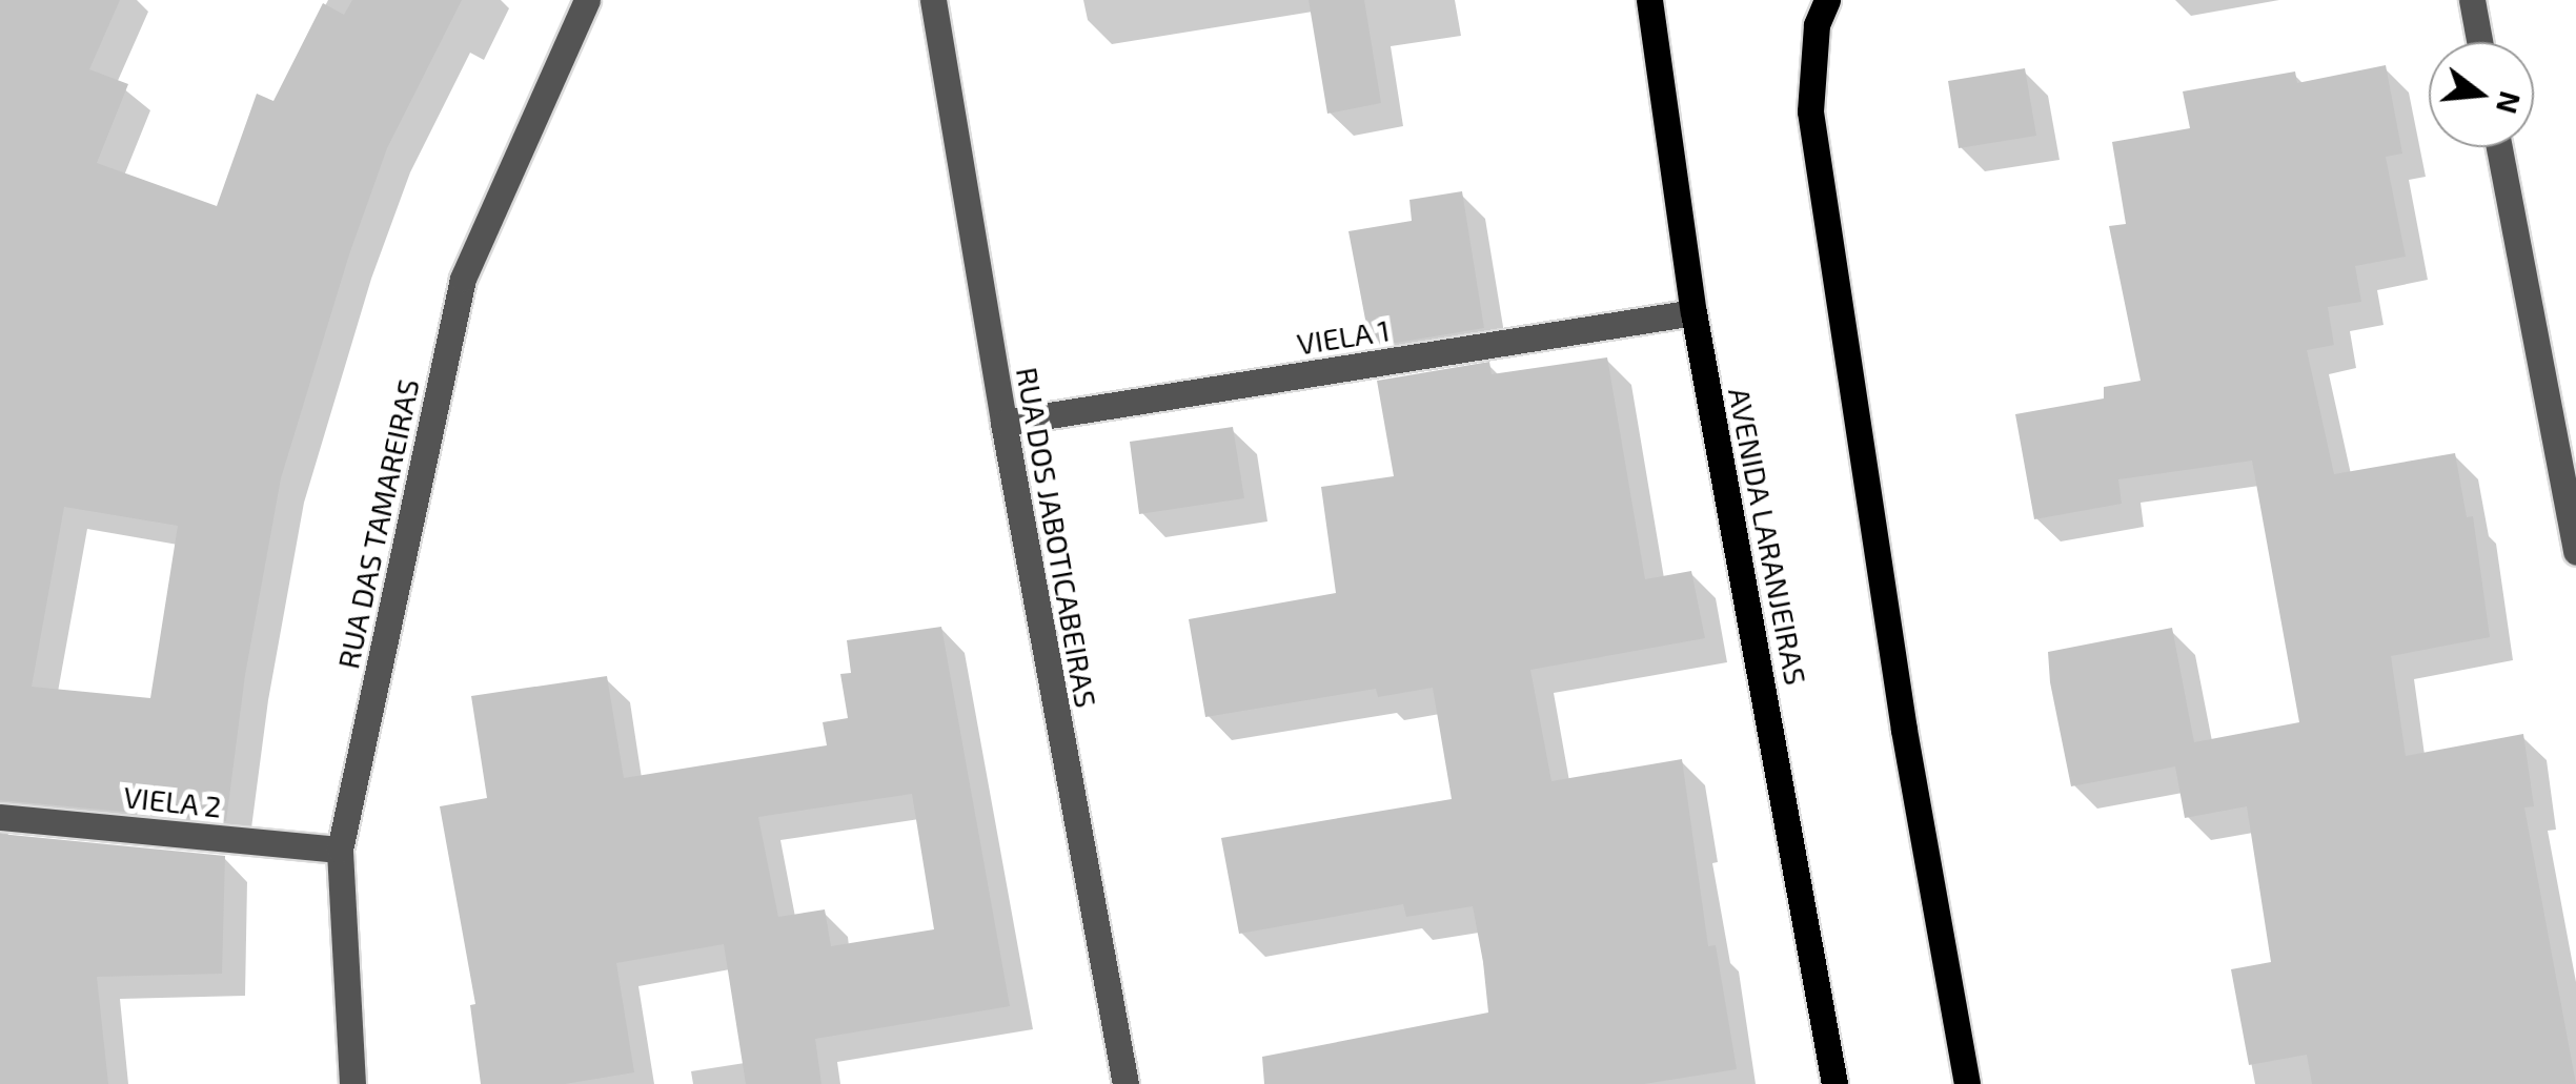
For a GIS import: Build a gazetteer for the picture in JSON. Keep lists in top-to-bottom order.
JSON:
{
  "streets": {
    "main road": ["AVENIDA LARANJEIRAS"],
    "street": [
      "VIELA 1",
      "RUA DAS TAMAREIRAS",
      "RUA DOS JABOTICABEIRAS",
      "VIELA 2"
    ]
  },
  "crossings": [
    ["VIELA 1", "AVENIDA LARANJEIRAS"],
    ["VIELA 1", "RUA DOS JABOTICABEIRAS"],
    ["RUA DAS TAMAREIRAS", "VIELA 2"]
  ],
  "north": "right"
}
